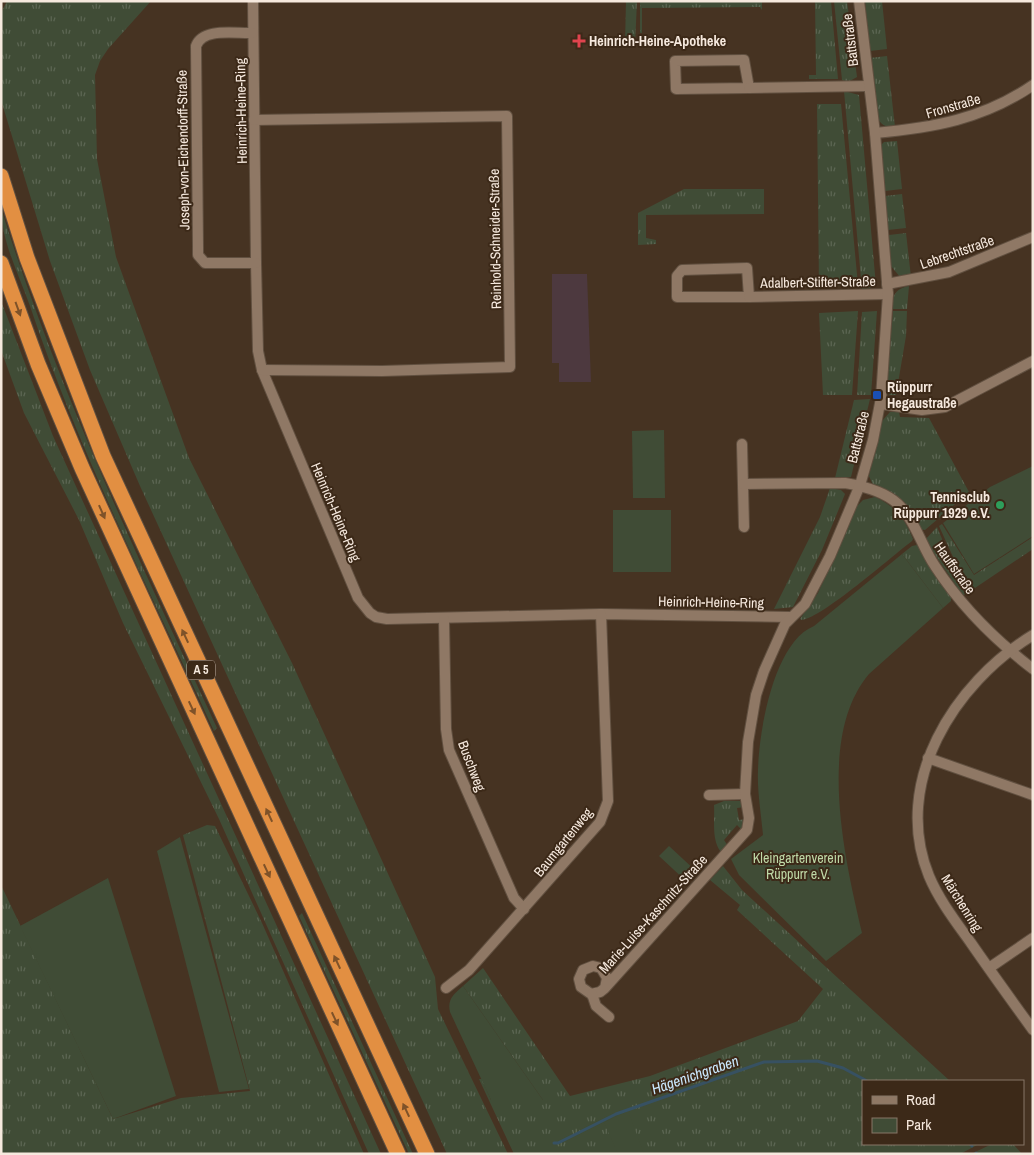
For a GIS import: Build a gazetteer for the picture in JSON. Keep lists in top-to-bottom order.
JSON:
{
  "streets": {
    "highway": ["A 5"],
    "street": [
      "Battstraße",
      "Fronstraße",
      "Heinrich-Heine-Ring",
      "Joseph-von-Eichendorff-Straße",
      "Reinhold-Schneider-Straße",
      "Lebrechtstraße",
      "Adalbert-Stifter-Straße",
      "Hauffstraße",
      "Buschweg",
      "Baumgartenweg",
      "Märchenring",
      "Marie-Luise-Kaschnitz-Straße"
    ]
  },
  "crossings": [
    ["Battstraße", "Fronstraße"],
    ["Battstraße", "Heinrich-Heine-Ring"],
    ["Battstraße", "Lebrechtstraße"],
    ["Battstraße", "Adalbert-Stifter-Straße"],
    ["Battstraße", "Hauffstraße"],
    ["Battstraße", "Marie-Luise-Kaschnitz-Straße"],
    ["Heinrich-Heine-Ring", "Joseph-von-Eichendorff-Straße"],
    ["Heinrich-Heine-Ring", "Reinhold-Schneider-Straße"],
    ["Heinrich-Heine-Ring", "Buschweg"],
    ["Heinrich-Heine-Ring", "Baumgartenweg"],
    ["Lebrechtstraße", "Adalbert-Stifter-Straße"],
    ["Hauffstraße", "Märchenring"],
    ["Buschweg", "Baumgartenweg"]
  ],
  "water": ["Hägenichgraben"],
  "parks": ["Kleingartenverein Rüppurr e.V."],
  "places": {
    "health": ["Heinrich-Heine-Apotheke"],
    "transit": ["Rüppurr Hegaustraße"],
    "other": ["Tennisclub Rüppurr 1929 e.V."]
  },
  "legend": ["Road", "Park"]
}
